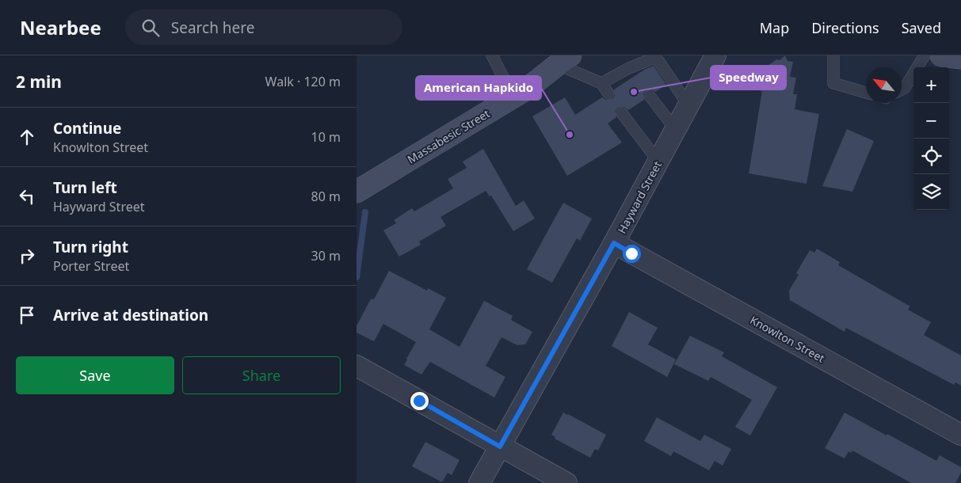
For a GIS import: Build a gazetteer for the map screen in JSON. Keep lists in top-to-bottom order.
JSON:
{
  "streets": {
    "main road": ["Massabesic Street"],
    "street": ["Hayward Street", "Knowlton Street"]
  },
  "crossings": [
    ["Hayward Street", "Knowlton Street"]
  ],
  "places": ["Speedway", "American Hapkido"],
  "north": "top left",
  "page": {
    "header": "Nearbee",
    "search": "Search here",
    "nav": ["Map", "Directions", "Saved"],
    "heading": ["2 min", "Walk · 120 m"],
    "map_buttons": ["+", "−"],
    "list": [
      ["Continue", "Knowlton Street", "10 m"],
      ["Turn left", "Hayward Street", "80 m"],
      ["Turn right", "Porter Street", "30 m"],
      "Arrive at destination"
    ],
    "buttons": ["Save", "Share"]
  }
}
